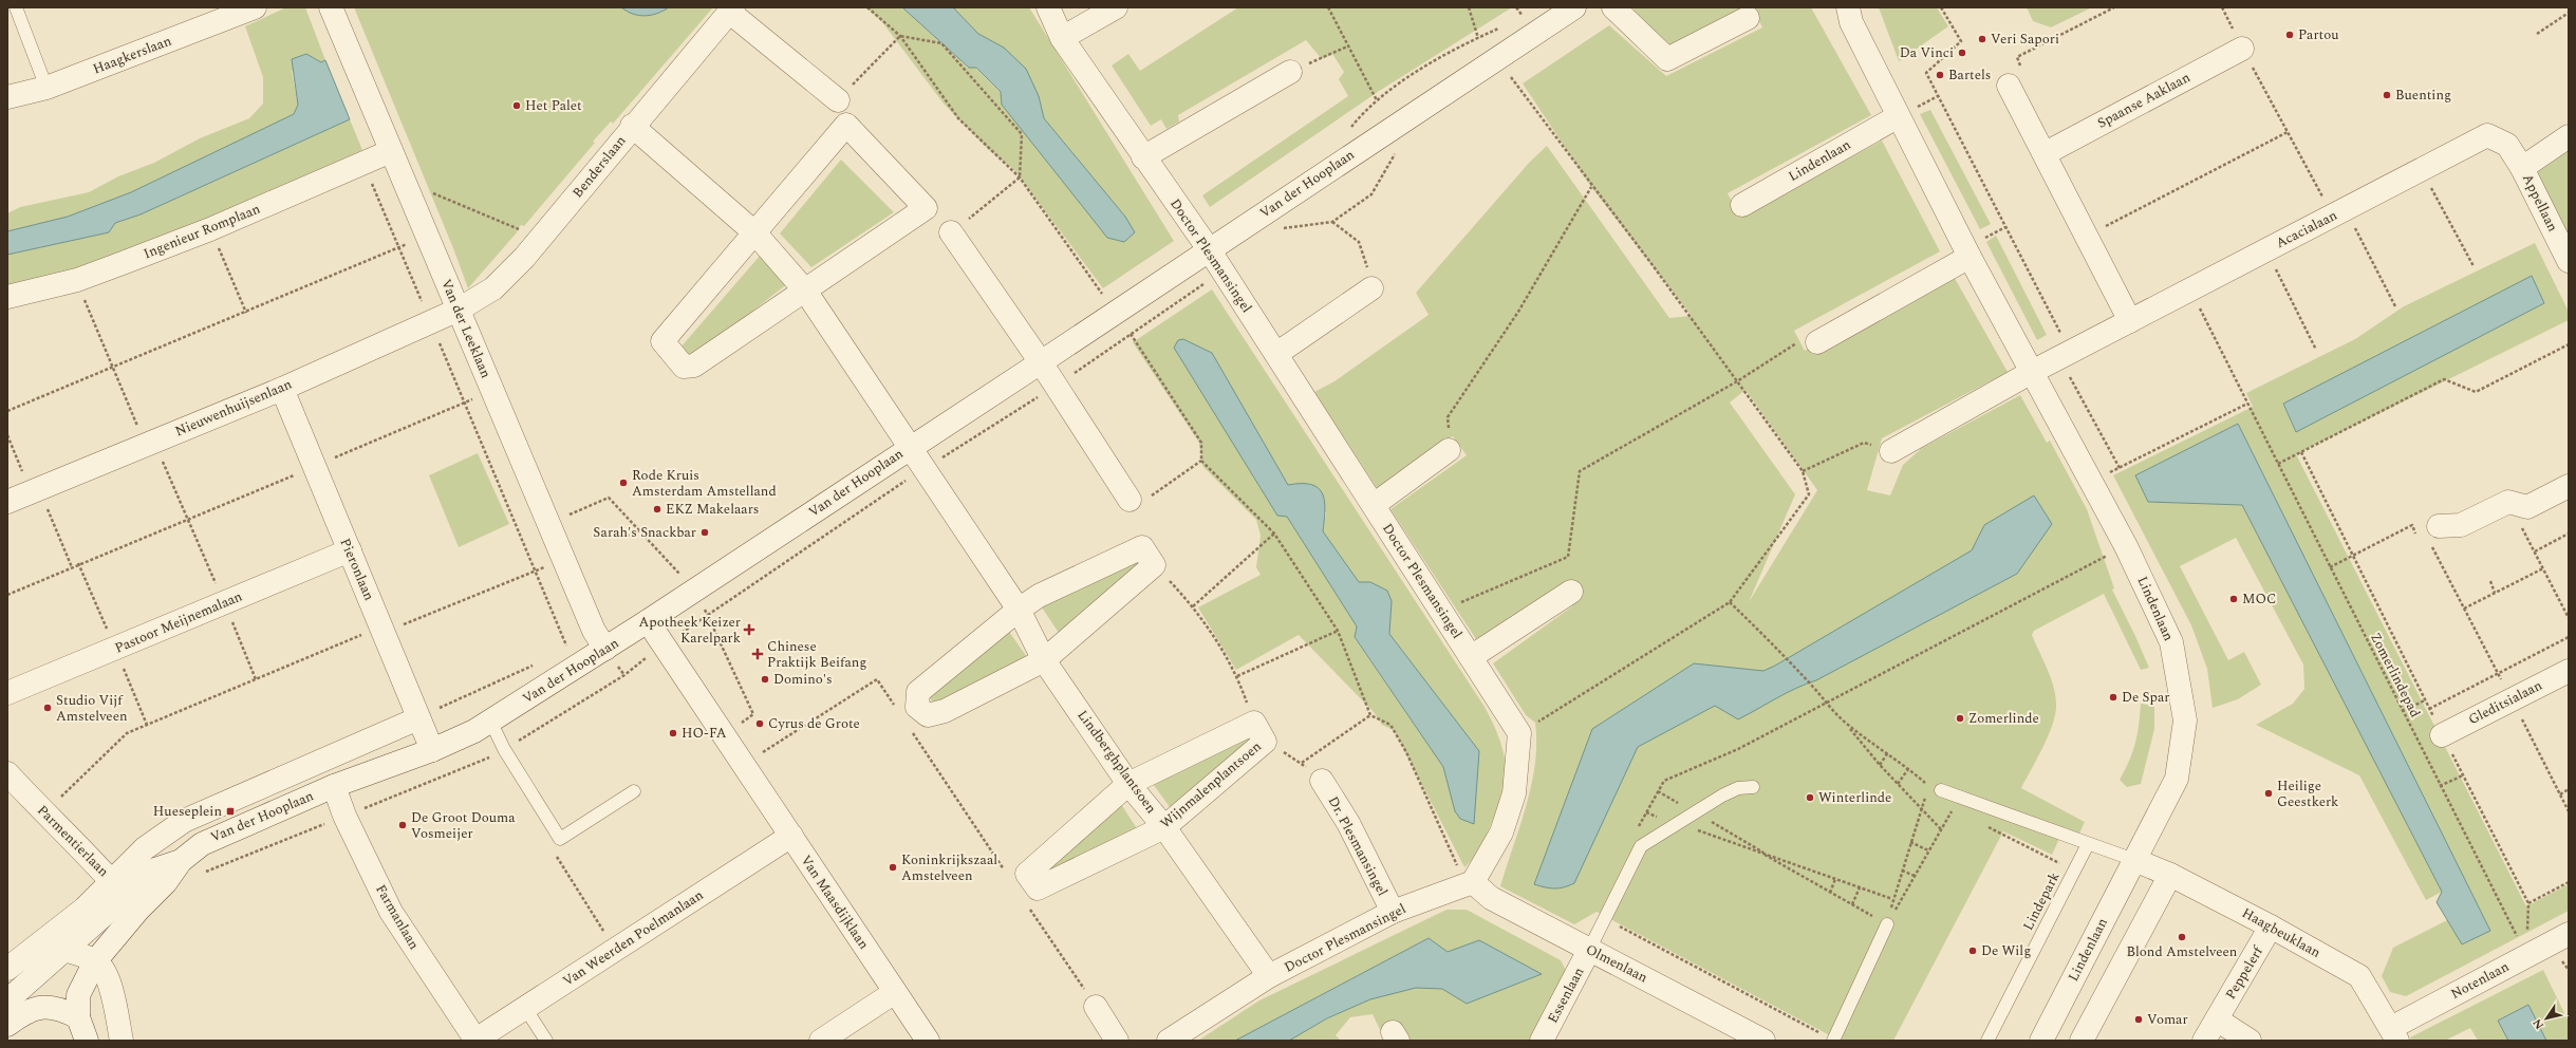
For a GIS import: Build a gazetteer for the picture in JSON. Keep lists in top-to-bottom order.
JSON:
{
  "streets": {
    "street": [
      "Haagkerslaan",
      "Spaanse Aaklaan",
      "Lindenlaan",
      "Benderslaan",
      "Van der Hooplaan",
      "Appellaan",
      "Acacialaan",
      "Ingenieur Romplaan",
      "Doctor Plesmansingel",
      "Van der Leeklaan",
      "Nieuwenhuijsenlaan",
      "Pieronlaan",
      "Pastoor Meijnemalaan",
      "Gleditsialaan",
      "Lindberghplantsoen",
      "Wijnmalenplantsoen",
      "Parmentierlaan",
      "Dr. Plesmansingel",
      "Van Maasdijklaan",
      "Farmanlaan",
      "Haagbeuklaan",
      "Van Weerden Poelmanlaan",
      "Olmenlaan",
      "Peppelerf",
      "Notenlaan",
      "Essenlaan"
    ],
    "lane": ["Lindepark"],
    "path": ["Zomerlindepad"]
  },
  "crossings": [
    ["Lindenlaan", "Acacialaan"],
    ["Lindenlaan", "Haagbeuklaan"],
    ["Benderslaan", "Van der Leeklaan"],
    ["Benderslaan", "Nieuwenhuijsenlaan"],
    ["Benderslaan", "Lindberghplantsoen"],
    ["Van der Hooplaan", "Doctor Plesmansingel"],
    ["Van der Hooplaan", "Van der Leeklaan"],
    ["Van der Hooplaan", "Pieronlaan"],
    ["Van der Hooplaan", "Lindberghplantsoen"],
    ["Van der Hooplaan", "Parmentierlaan"],
    ["Van der Hooplaan", "Farmanlaan"],
    ["Appellaan", "Acacialaan"],
    ["Acacialaan", "Zomerlindepad"],
    ["Ingenieur Romplaan", "Van der Leeklaan"],
    ["Doctor Plesmansingel", "Lindberghplantsoen"],
    ["Doctor Plesmansingel", "Dr. Plesmansingel"],
    ["Doctor Plesmansingel", "Olmenlaan"],
    ["Van der Leeklaan", "Nieuwenhuijsenlaan"],
    ["Nieuwenhuijsenlaan", "Pieronlaan"],
    ["Pieronlaan", "Pastoor Meijnemalaan"],
    ["Zomerlindepad", "Notenlaan"],
    ["Lindberghplantsoen", "Wijnmalenplantsoen"],
    ["Van Maasdijklaan", "Van Weerden Poelmanlaan"],
    ["Farmanlaan", "Van Weerden Poelmanlaan"],
    ["Haagbeuklaan", "Peppelerf"],
    ["Haagbeuklaan", "Notenlaan"],
    ["Olmenlaan", "Essenlaan"]
  ],
  "places": {
    "other": [
      "Partou",
      "Veri Sapori",
      "Da Vinci",
      "Bartels",
      "Buenting",
      "Het Palet",
      "Rode Kruis Amsterdam Amstelland",
      "EKZ Makelaars",
      "Sarah's Snackbar",
      "MOC",
      "Domino's",
      "De Spar",
      "Studio Vijf Amstelveen",
      "Zomerlinde",
      "Cyrus de Grote",
      "HO-FA",
      "Heilige Geestkerk",
      "Winterlinde",
      "De Groot Douma Vosmeijer",
      "Koninkrijkszaal Amstelveen",
      "Blond Amstelveen",
      "De Wilg",
      "Vomar"
    ],
    "health": ["Apotheek Keizer Karelpark", "Chinese Praktijk Beifang"],
    "transit": ["Hueseplein"]
  },
  "north": "bottom left"
}
